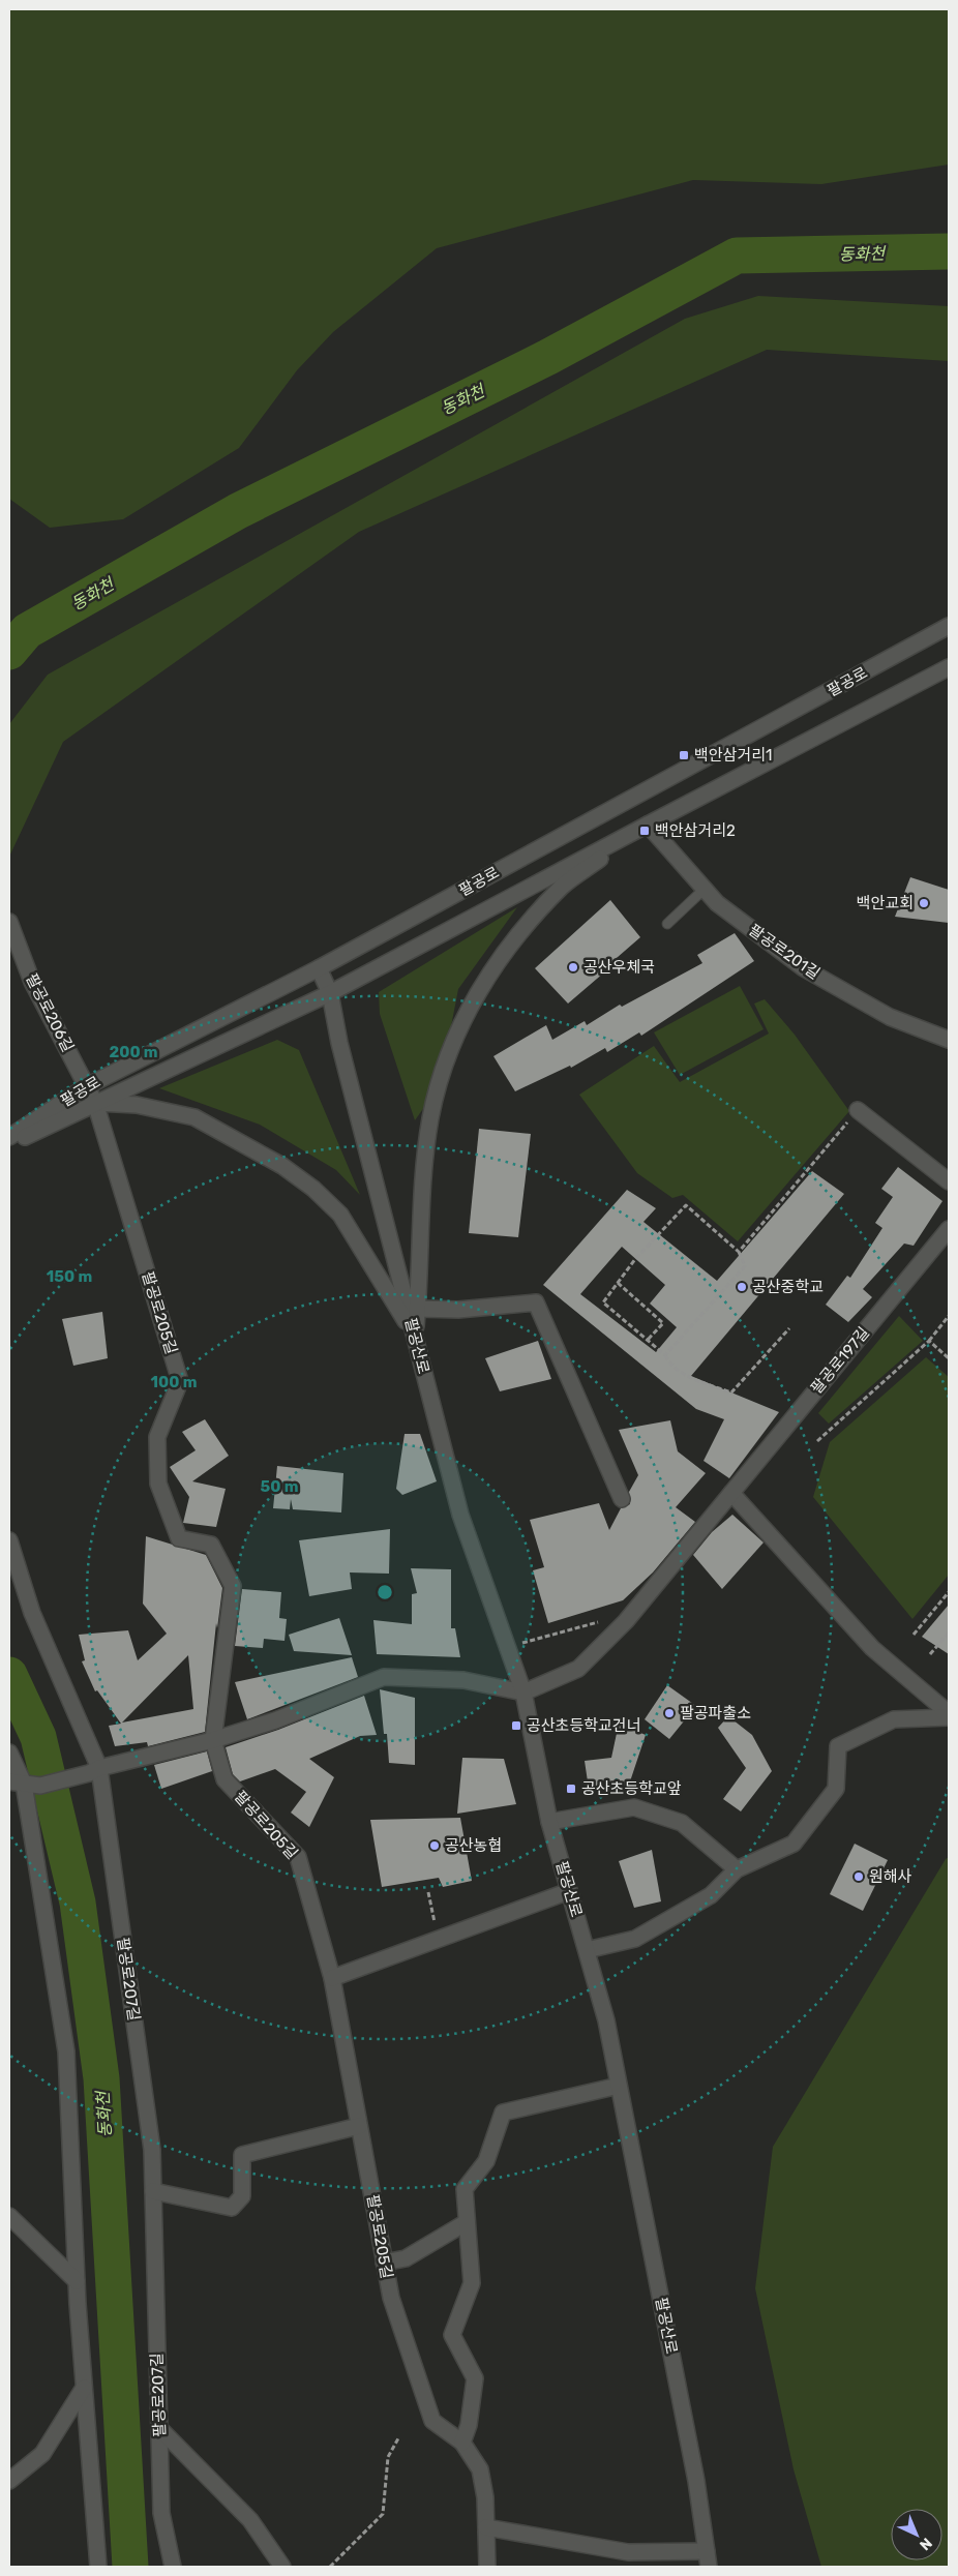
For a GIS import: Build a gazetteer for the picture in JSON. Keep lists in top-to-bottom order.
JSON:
{
  "streets": {
    "street": [
      "팔공로",
      "팔공로201길",
      "팔공로206길",
      "팔공로205길",
      "팔공산로",
      "팔공로197길",
      "팔공로207길"
    ]
  },
  "crossings": [
    ["팔공로", "팔공로201길"],
    ["팔공로", "팔공로206길"],
    ["팔공로", "팔공로205길"],
    ["팔공로", "팔공산로"],
    ["팔공로206길", "팔공로205길"],
    ["팔공산로", "팔공로197길"]
  ],
  "water": ["동화천"],
  "places": {
    "transit": [
      "백안삼거리1",
      "백안삼거리2",
      "공산초등학교건너",
      "공산초등학교앞"
    ],
    "other": [
      "백안교회",
      "공산우체국",
      "공산중학교",
      "팔공파출소",
      "공산농협",
      "원해사"
    ]
  },
  "north": "bottom right",
  "rings": [
    "200 m",
    "150 m",
    "100 m",
    "50 m"
  ]
}
